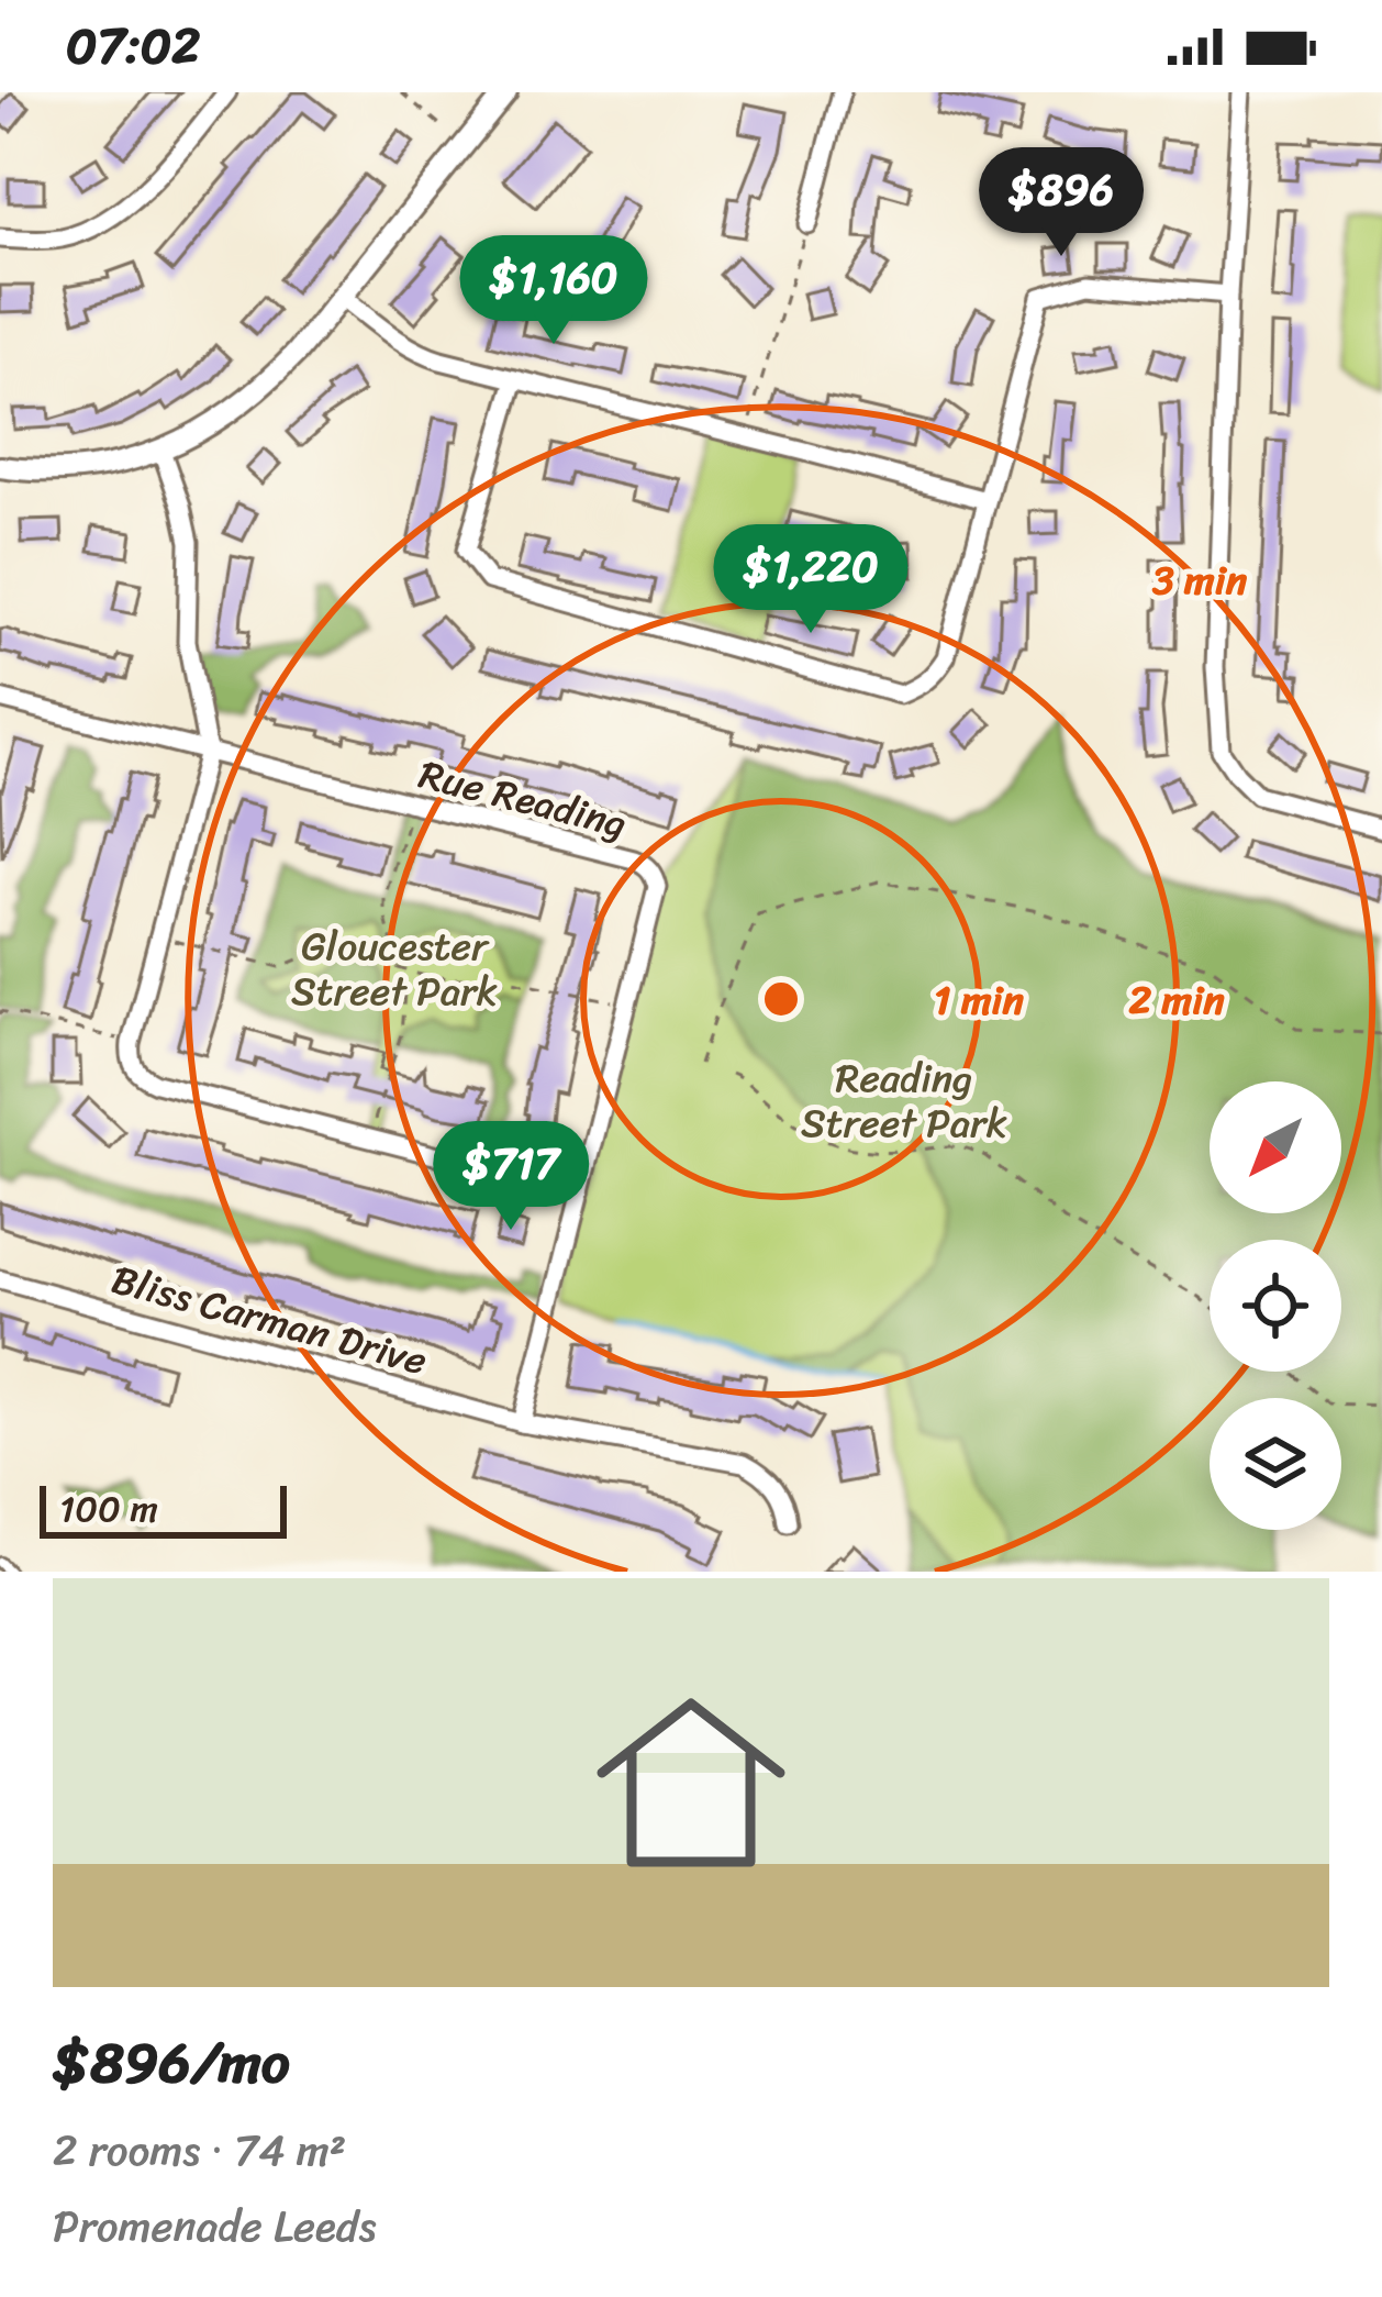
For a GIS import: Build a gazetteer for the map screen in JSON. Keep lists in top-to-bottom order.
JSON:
{
  "streets": {
    "street": ["Rue Reading", "Bliss Carman Drive"]
  },
  "crossings": [
    ["Rue Reading", "Bliss Carman Drive"]
  ],
  "parks": ["Gloucester Street Park", "Reading Street Park"],
  "scale_bar": "100 m",
  "north": "bottom left",
  "page": {
    "status": "07:02",
    "price": [
      "$896",
      "$1,160",
      "$1,220",
      "$717"
    ],
    "scale": "100 m",
    "list": [
      {
        "name": "$896/mo",
        "note": "2 rooms · 74 m² · Promenade Leeds"
      }
    ]
  },
  "rings": ["3 min", "1 min", "2 min"]
}
